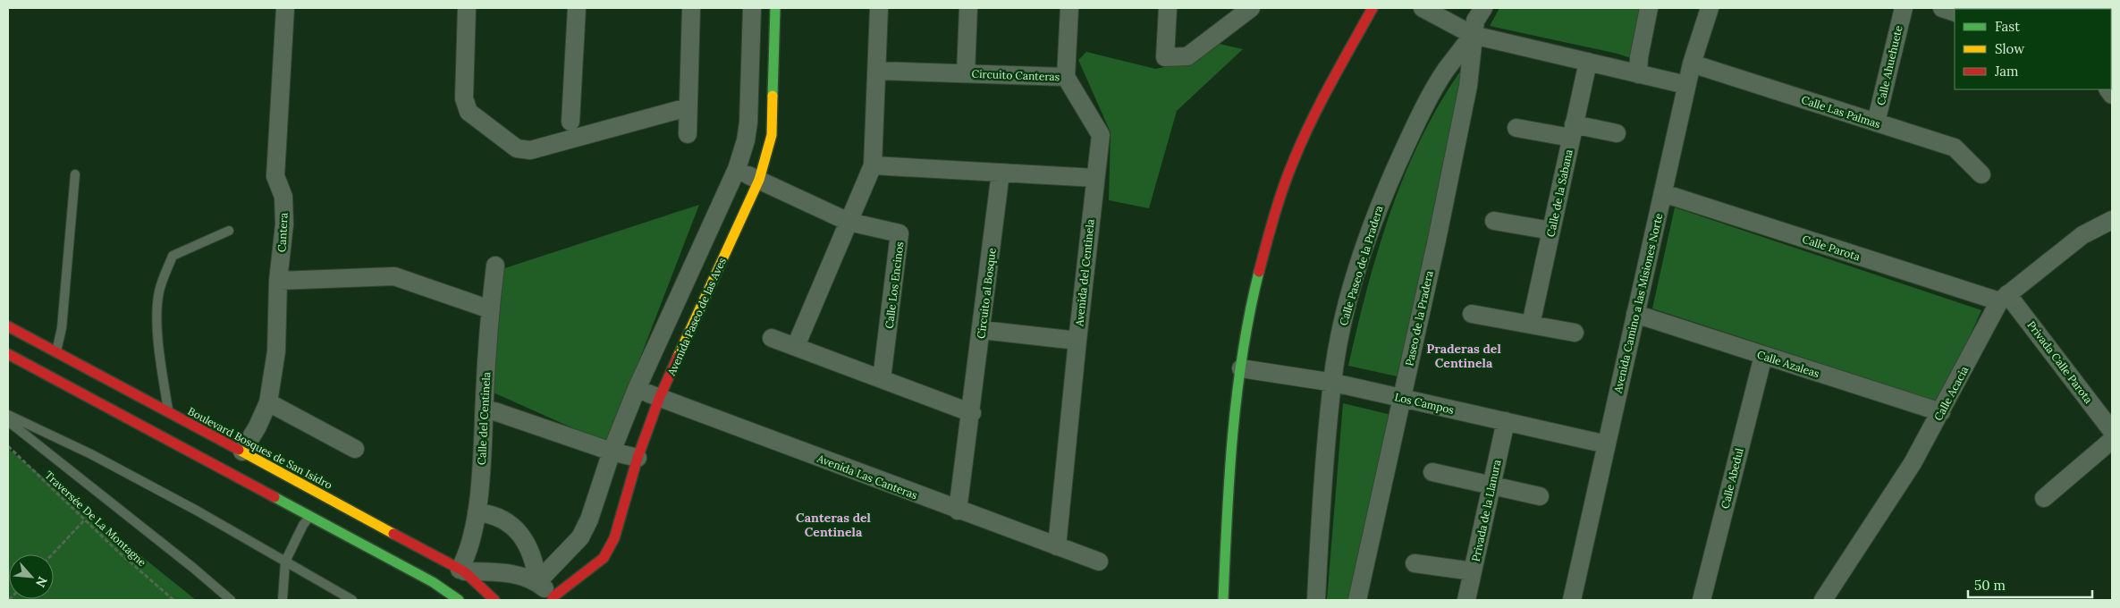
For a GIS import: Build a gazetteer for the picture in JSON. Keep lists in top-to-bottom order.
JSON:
{
  "streets": {
    "street": [
      "Calle Ahuehuete",
      "Circuito Canteras",
      "Calle Las Palmas",
      "Calle de la Sabana",
      "Cantera",
      "Calle Parota",
      "Calle Paseo de la Pradera",
      "Avenida del Centinela",
      "Calle Los Encinos",
      "Circuito al Bosque",
      "Avenida Camino a las Misiones Norte",
      "Avenida Paseo de las Aves",
      "Paseo de la Pradera",
      "Privada Calle Parota",
      "Calle Azaleas",
      "Calle Acacia",
      "Los Campos",
      "Calle del Centinela",
      "Boulevard Bosques de San Isidro",
      "Avenida Las Canteras",
      "Calle Abedul",
      "Privada de la Llanura"
    ],
    "path": ["Traversée De La Montagne"]
  },
  "crossings": [
    ["Calle Ahuehuete", "Calle Las Palmas"],
    ["Circuito Canteras", "Avenida del Centinela"],
    ["Calle Las Palmas", "Avenida Camino a las Misiones Norte"],
    ["Cantera", "Boulevard Bosques de San Isidro"],
    ["Calle Parota", "Avenida Camino a las Misiones Norte"],
    ["Calle Parota", "Privada Calle Parota"],
    ["Calle Parota", "Calle Acacia"],
    ["Calle Paseo de la Pradera", "Paseo de la Pradera"],
    ["Calle Paseo de la Pradera", "Los Campos"],
    ["Avenida del Centinela", "Avenida Las Canteras"],
    ["Calle Los Encinos", "Avenida Paseo de las Aves"],
    ["Circuito al Bosque", "Avenida Las Canteras"],
    ["Avenida Camino a las Misiones Norte", "Calle Azaleas"],
    ["Avenida Camino a las Misiones Norte", "Los Campos"],
    ["Avenida Paseo de las Aves", "Avenida Las Canteras"],
    ["Paseo de la Pradera", "Los Campos"],
    ["Privada Calle Parota", "Calle Acacia"],
    ["Calle Azaleas", "Calle Acacia"],
    ["Calle Azaleas", "Calle Abedul"],
    ["Los Campos", "Privada de la Llanura"],
    ["Calle del Centinela", "Boulevard Bosques de San Isidro"]
  ],
  "districts": ["Praderas del Centinela", "Canteras del Centinela"],
  "legend": ["Fast", "Slow", "Jam"],
  "scale_bar": "50 m",
  "north": "bottom right"
}
